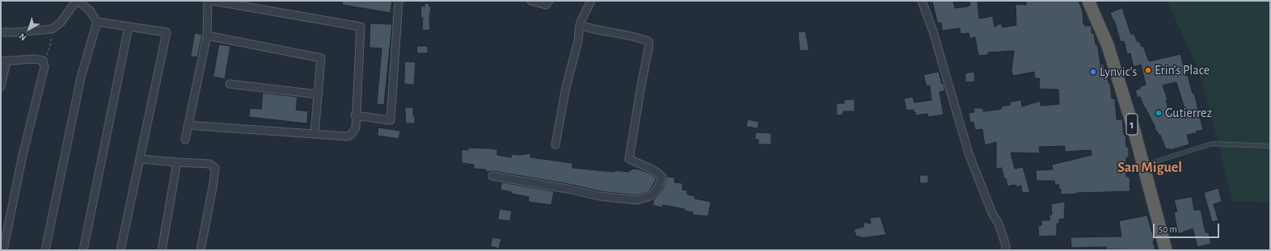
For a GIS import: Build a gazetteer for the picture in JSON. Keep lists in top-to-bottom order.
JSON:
{
  "streets": {
    "highway": ["1"]
  },
  "districts": ["San Miguel"],
  "places": ["Erin's Place", "Lynvic's", "Gutierrez"],
  "scale_bar": "50 m",
  "north": "bottom left"
}
